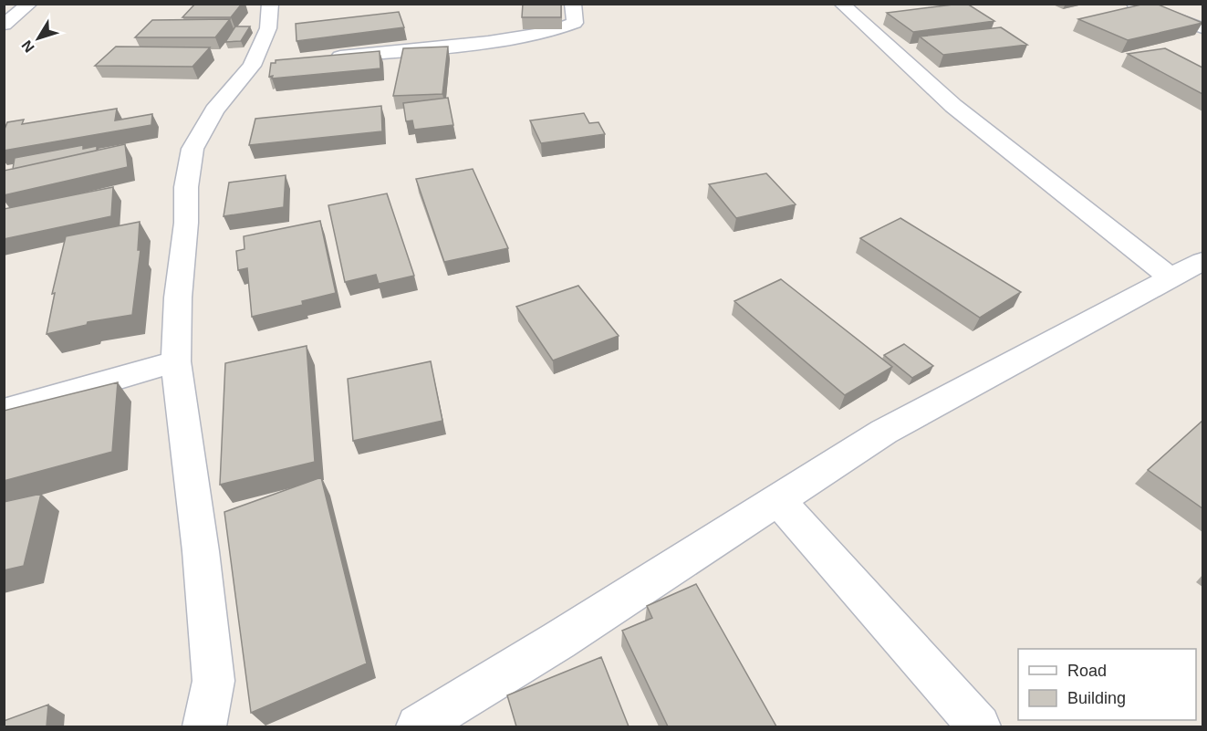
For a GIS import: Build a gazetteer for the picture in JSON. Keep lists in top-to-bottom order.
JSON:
{
  "legend": ["Road", "Building"],
  "north": "bottom left"
}
